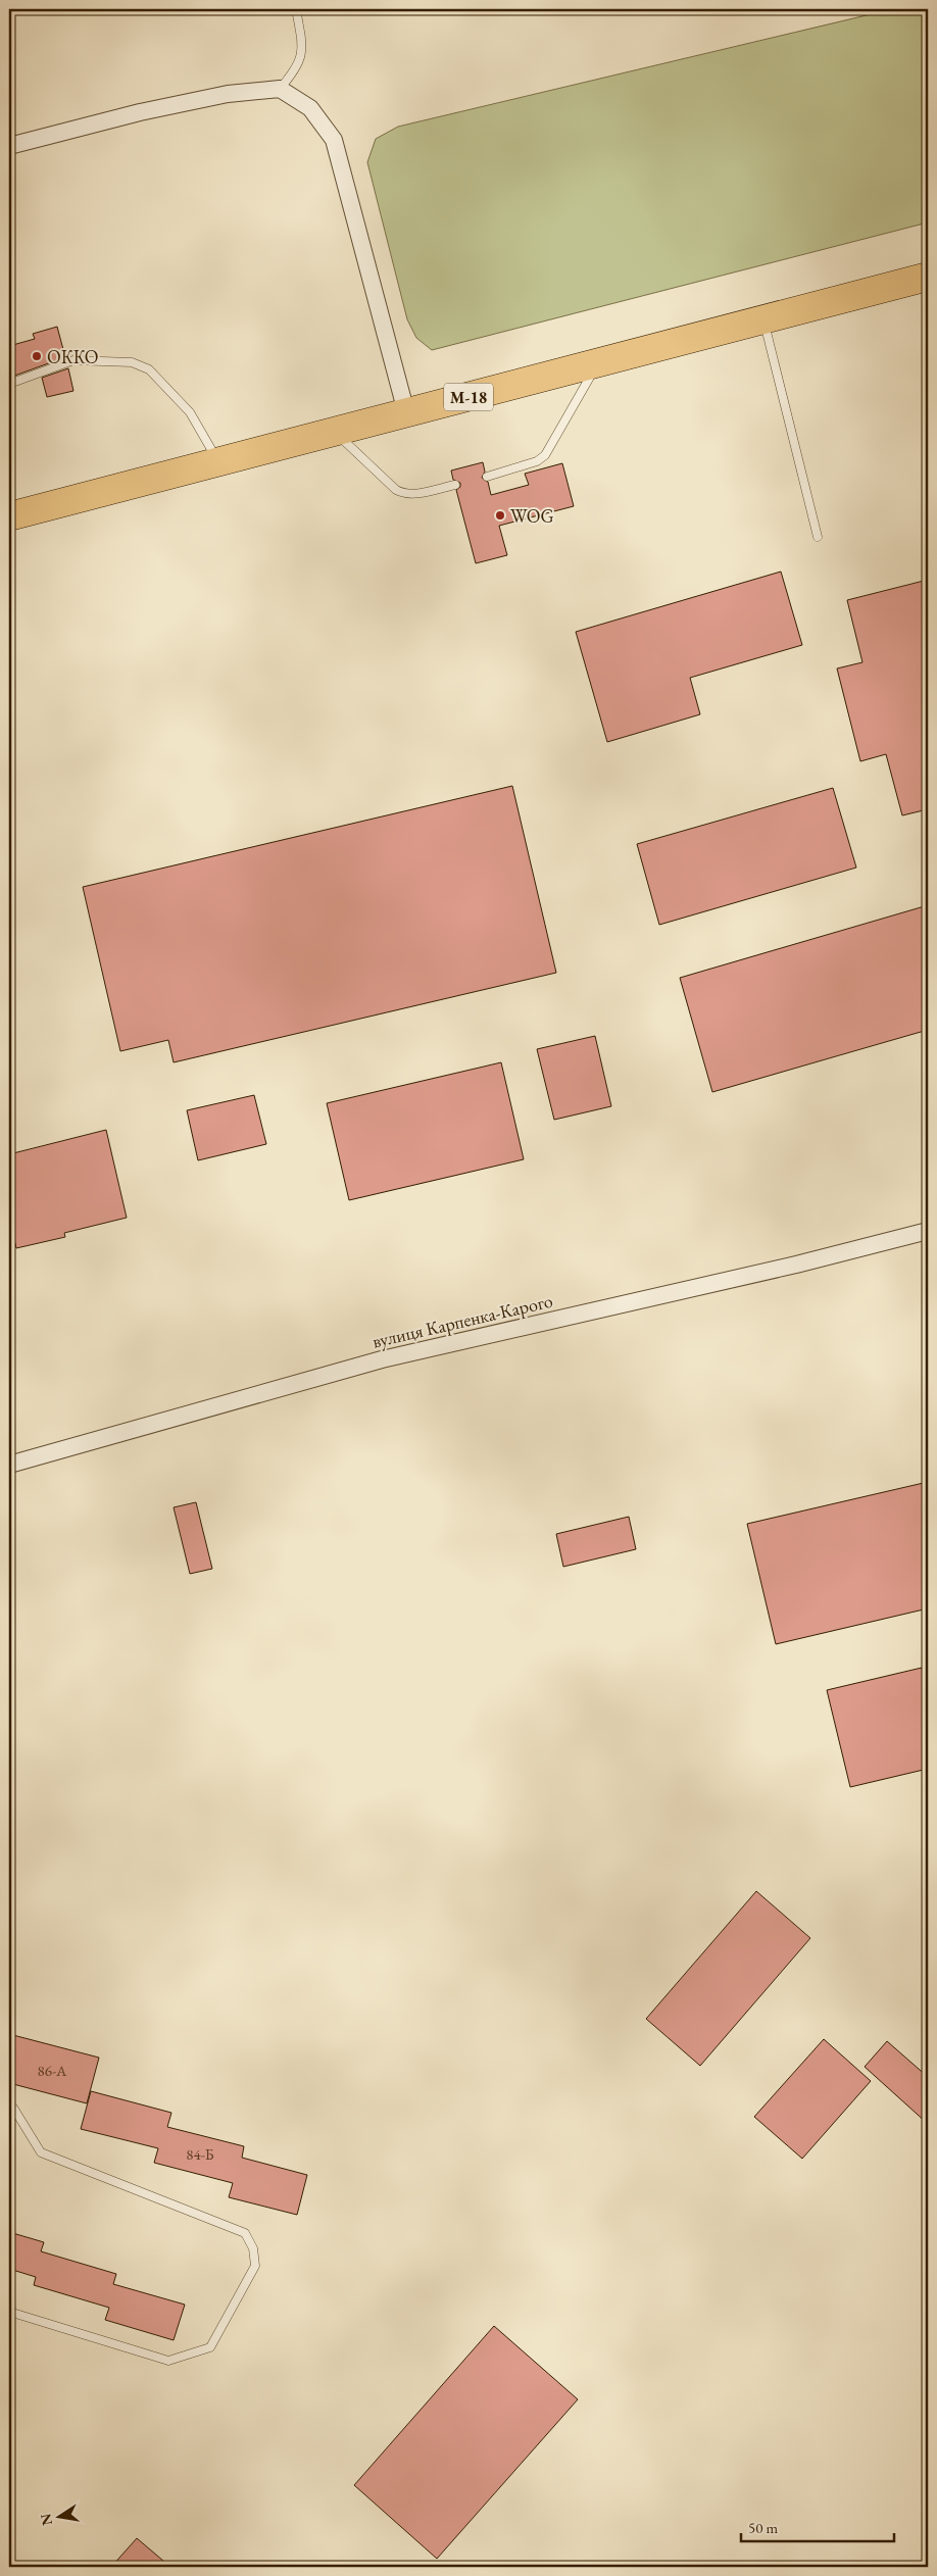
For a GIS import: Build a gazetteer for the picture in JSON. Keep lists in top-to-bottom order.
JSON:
{
  "streets": {
    "highway": ["М-18"],
    "street": ["вулиця Карпенка-Карого"]
  },
  "places": ["ОККО", "WOG"],
  "house_numbers": ["86-А", "84-Б"],
  "scale_bar": "50 m",
  "north": "left"
}
